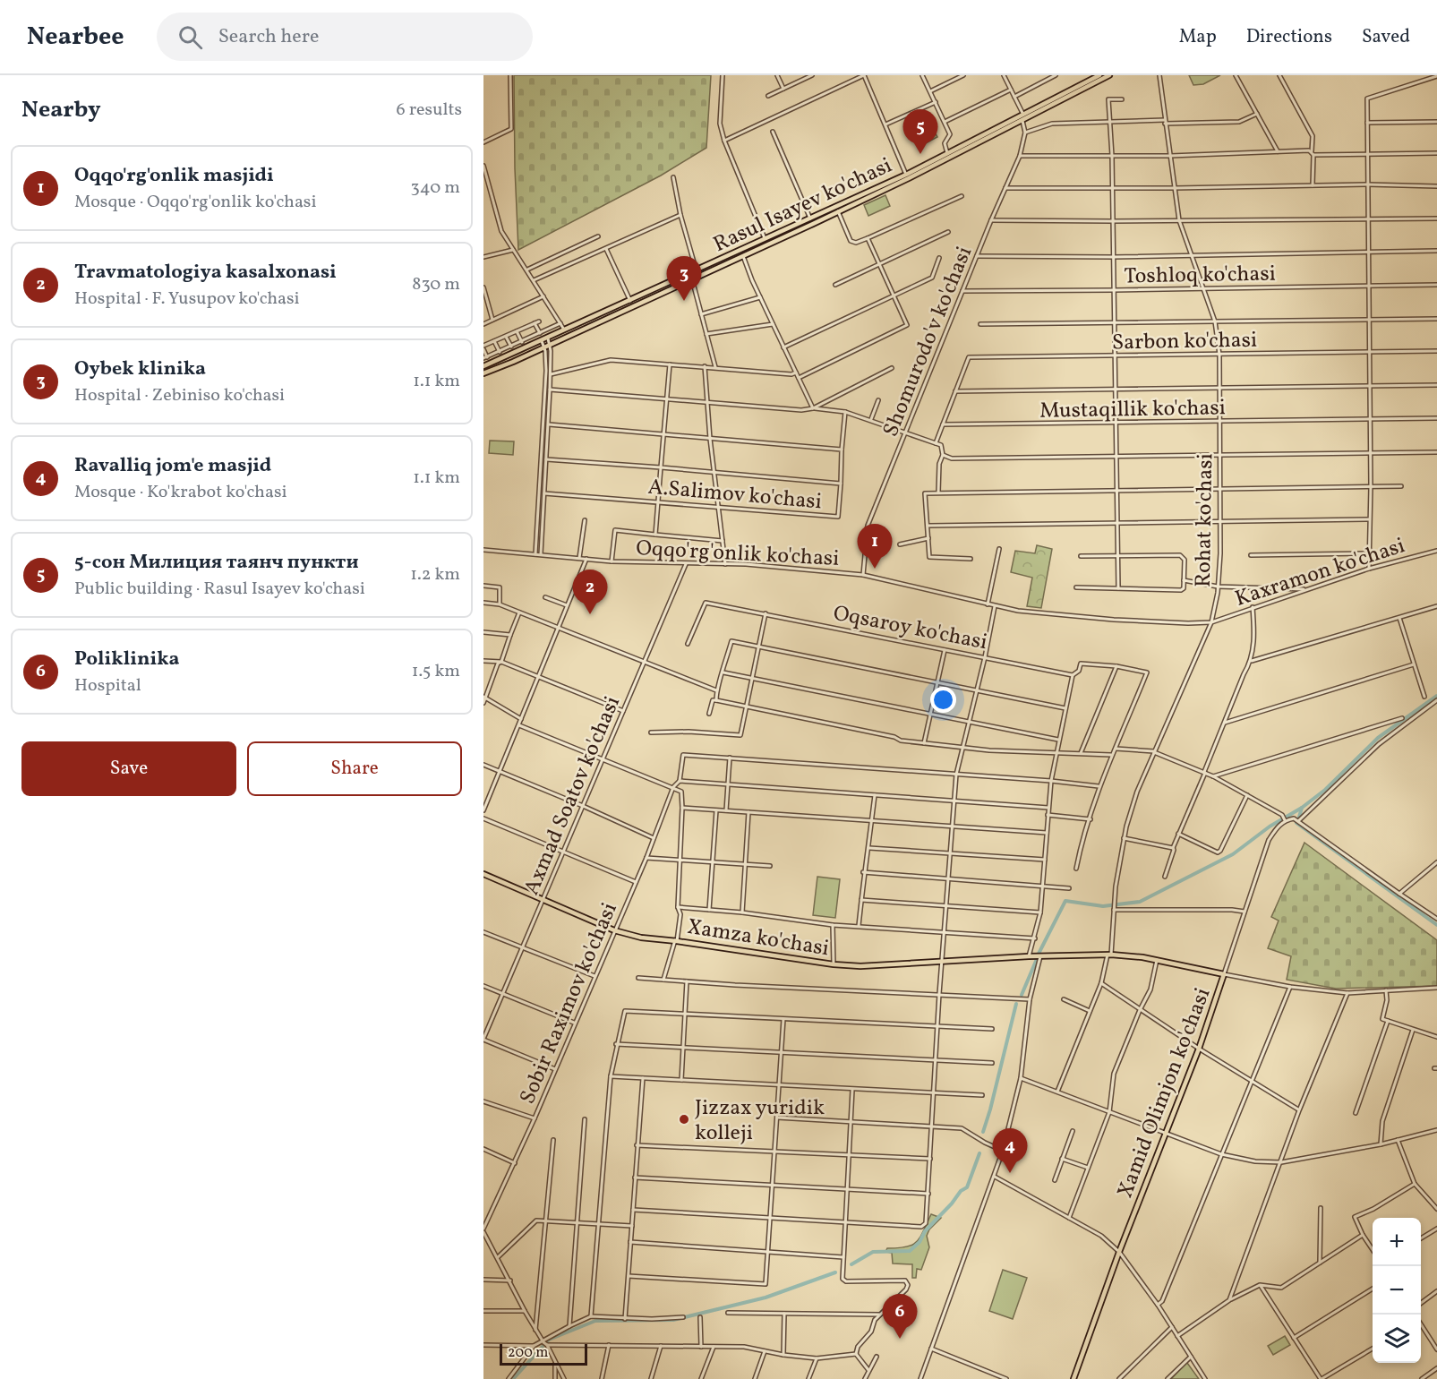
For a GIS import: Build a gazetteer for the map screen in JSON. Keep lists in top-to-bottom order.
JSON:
{
  "streets": {
    "main road": ["Rasul Isayev ko'chasi", "Xamza ko'chasi", "Xamid Olimjon ko'chasi"],
    "street": [
      "Toshloq ko'chasi",
      "Sarbon ko'chasi",
      "Shomurodo'v ko'chasi",
      "Mustaqillik ko'chasi",
      "A.Salimov ko'chasi",
      "Rohat ko'chasi",
      "Oqqo'rg'onlik ko'chasi",
      "Kaxramon ko'chasi",
      "Oqsaroy ko'chasi",
      "Axmad Soatov ko'chasi",
      "Sobir Raximov ko'chasi"
    ]
  },
  "crossings": [
    ["Rasul Isayev ko'chasi", "Shomurodo'v ko'chasi"],
    ["Toshloq ko'chasi", "Shomurodo'v ko'chasi"],
    ["Toshloq ko'chasi", "Rohat ko'chasi"],
    ["Sarbon ko'chasi", "Mustaqillik ko'chasi"],
    ["Sarbon ko'chasi", "Rohat ko'chasi"],
    ["Shomurodo'v ko'chasi", "Oqqo'rg'onlik ko'chasi"],
    ["Mustaqillik ko'chasi", "Rohat ko'chasi"],
    ["Rohat ko'chasi", "Oqqo'rg'onlik ko'chasi"],
    ["Rohat ko'chasi", "Kaxramon ko'chasi"],
    ["Rohat ko'chasi", "Xamza ko'chasi"],
    ["Oqqo'rg'onlik ko'chasi", "Kaxramon ko'chasi"],
    ["Oqqo'rg'onlik ko'chasi", "Axmad Soatov ko'chasi"],
    ["Axmad Soatov ko'chasi", "Xamza ko'chasi"],
    ["Xamza ko'chasi", "Sobir Raximov ko'chasi"],
    ["Xamza ko'chasi", "Xamid Olimjon ko'chasi"]
  ],
  "places": ["Jizzax yuridik kolleji"],
  "scale_bar": "200 m",
  "page": {
    "header": "Nearbee",
    "search": "Search here",
    "nav": ["Map", "Directions", "Saved"],
    "heading": ["Nearby", "6 results"],
    "pins": [
      "5",
      "3",
      "1",
      "2",
      "4",
      "6"
    ],
    "list": [
      {
        "mark": "1",
        "name": "Oqqo'rg'onlik masjidi",
        "note": "Mosque · Oqqo'rg'onlik ko'chasi",
        "value": "340 m"
      },
      {
        "mark": "2",
        "name": "Travmatologiya kasalxonasi",
        "note": "Hospital · F. Yusupov ko'chasi",
        "value": "830 m"
      },
      {
        "mark": "3",
        "name": "Oybek klinika",
        "note": "Hospital · Zebiniso ko'chasi",
        "value": "1.1 km"
      },
      {
        "mark": "4",
        "name": "Ravalliq jom'e masjid",
        "note": "Mosque · Ko'krabot ko'chasi",
        "value": "1.1 km"
      },
      {
        "mark": "5",
        "name": "5-сон Милиция таянч пункти",
        "note": "Public building · Rasul Isayev ko'chasi",
        "value": "1.2 km"
      },
      {
        "mark": "6",
        "name": "Poliklinika",
        "note": "Hospital",
        "value": "1.5 km"
      }
    ],
    "buttons": ["Save", "Share"],
    "map_buttons": ["+", "−"],
    "scale": "200 m"
  }
}
